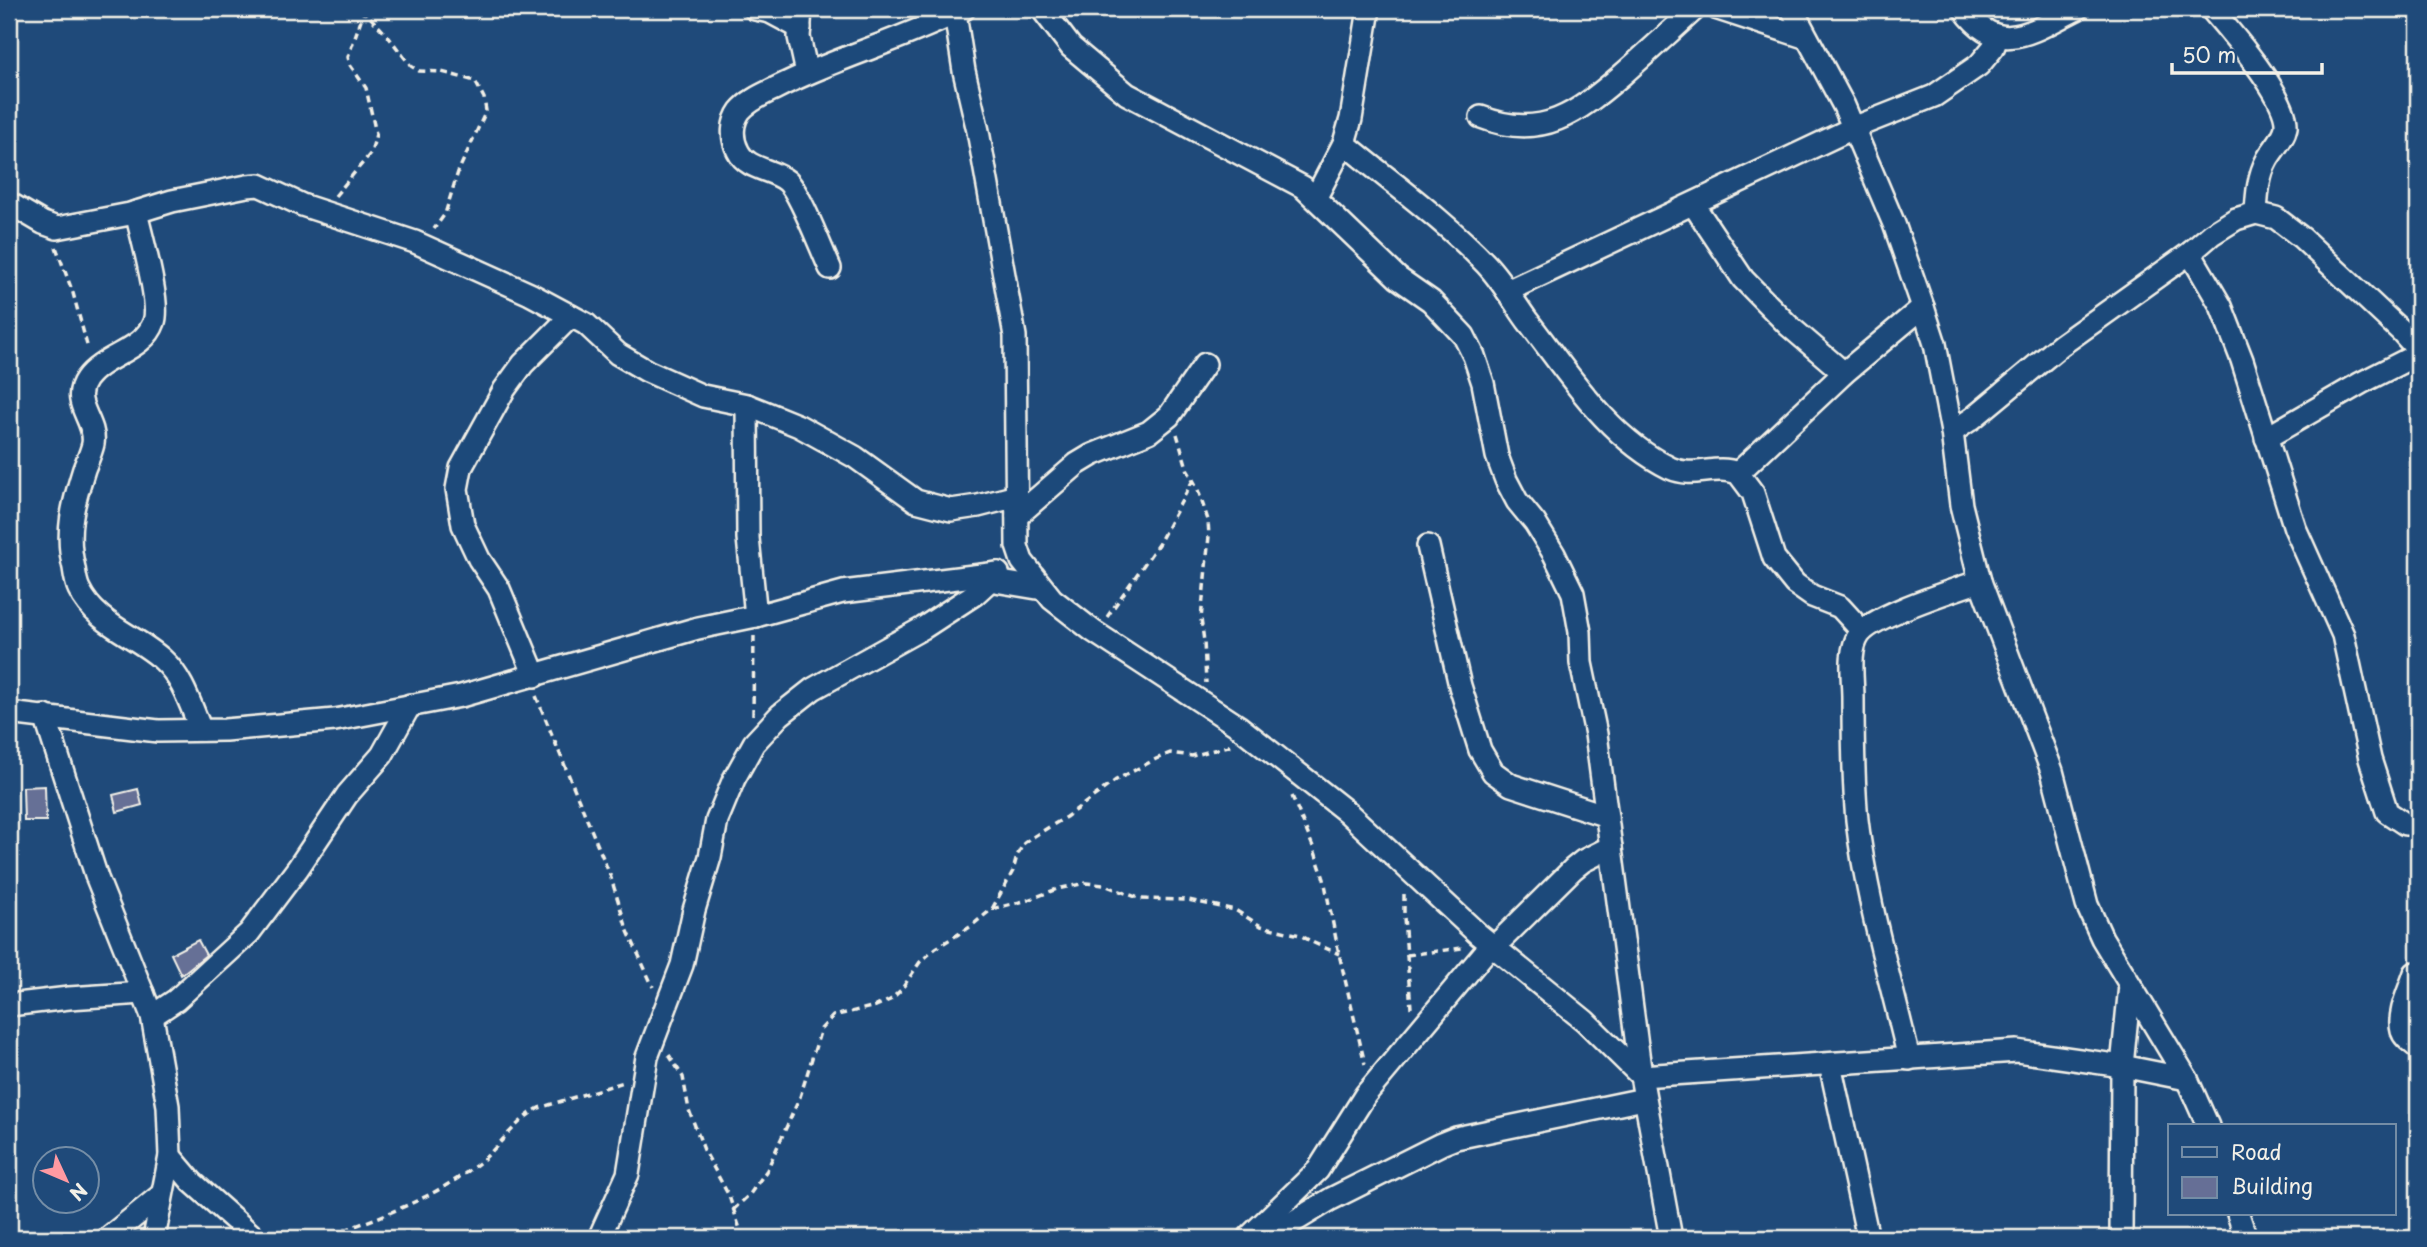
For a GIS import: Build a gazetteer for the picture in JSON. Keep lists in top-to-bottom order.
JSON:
{
  "legend": ["Road", "Building"],
  "scale_bar": "50 m",
  "north": "bottom right"
}
